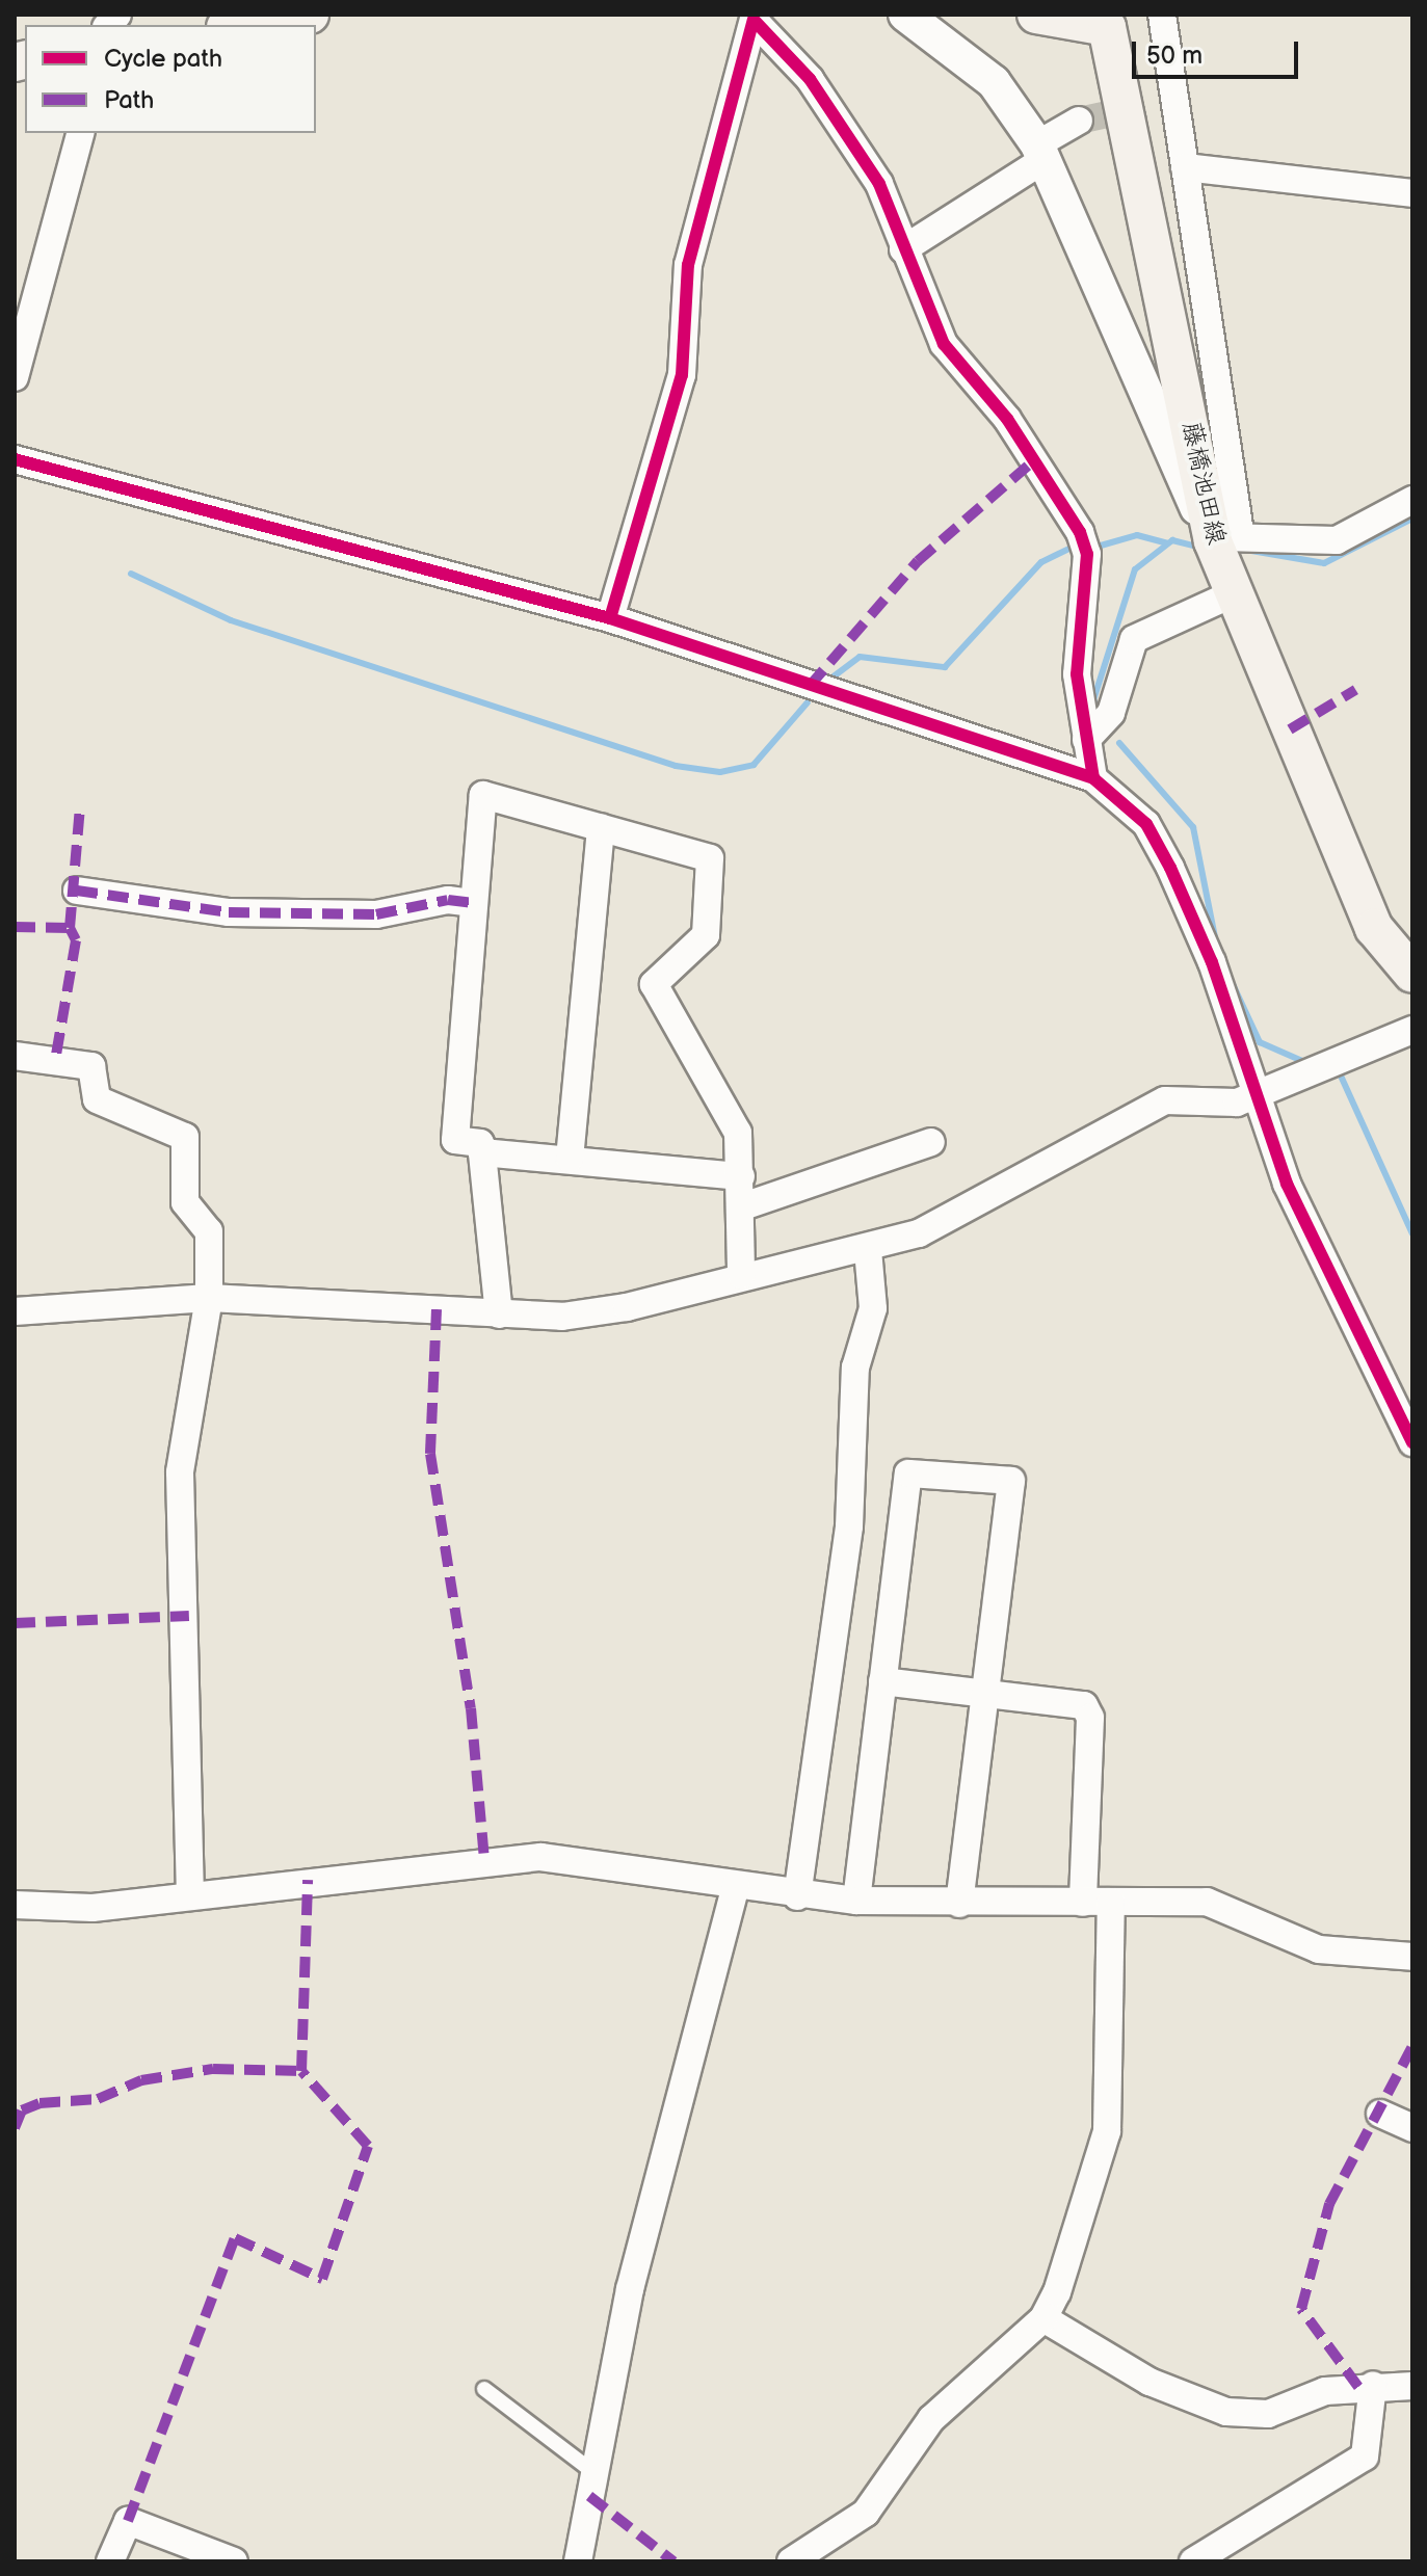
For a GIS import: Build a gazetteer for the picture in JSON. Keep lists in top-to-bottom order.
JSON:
{
  "streets": {
    "main road": ["藤橋池田線"]
  },
  "legend": ["Cycle path", "Path"],
  "scale_bar": "50 m"
}
